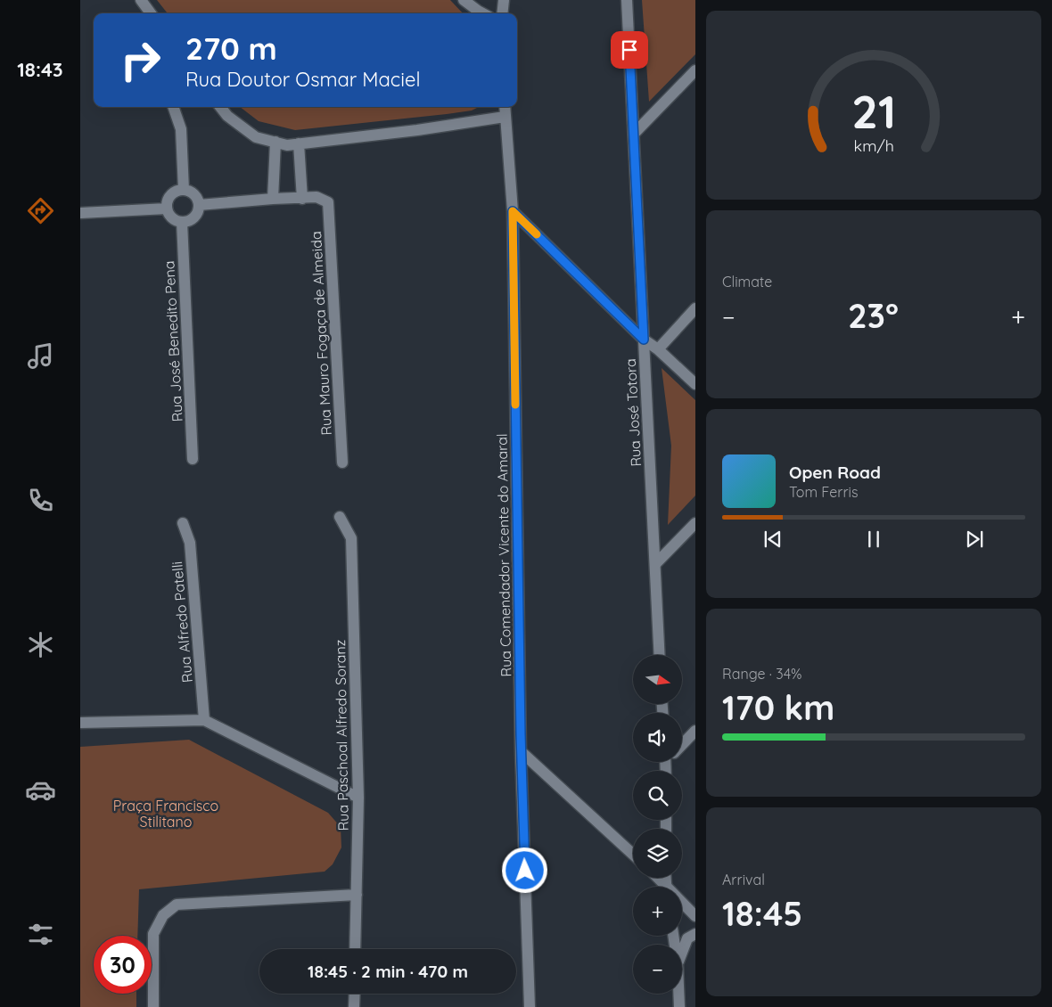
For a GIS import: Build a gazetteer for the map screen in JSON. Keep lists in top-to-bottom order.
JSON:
{
  "streets": {
    "street": [
      "Rua Mauro Fogaça de Almeida",
      "Rua José Benedito Pena",
      "Rua José Totora",
      "Rua Comendador Vicente do Amaral",
      "Rua Alfredo Patelli",
      "Rua Paschoal Alfredo Soranz"
    ]
  },
  "parks": ["Praça Francisco Stilitano"],
  "north": "right",
  "page": {
    "tabs": "18:43",
    "turn": ["270 m", "Rua Doutor Osmar Maciel"],
    "tile": [
      "Climate",
      ["Range · 34%", "170 km"],
      ["Arrival", "18:45"]
    ],
    "heat": ["−", "23°", "+"],
    "song": ["Open Road", "Tom Ferris"],
    "map_buttons": ["+", "−"],
    "limit": "30",
    "trip": "18:45 · 2 min · 470 m",
    "gauge": ["21", "km/h"]
  }
}
